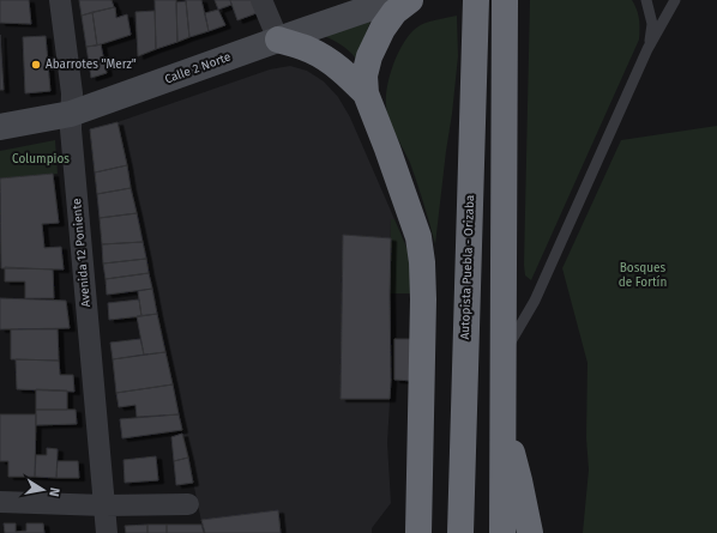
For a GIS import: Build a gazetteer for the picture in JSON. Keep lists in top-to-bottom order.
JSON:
{
  "streets": {
    "highway": ["Autopista Puebla - Orizaba"],
    "street": ["Calle 2 Norte", "Avenida 12 Poniente"]
  },
  "crossings": [
    ["Calle 2 Norte", "Avenida 12 Poniente"]
  ],
  "parks": ["Columpios", "Bosques de Fortín"],
  "places": ["Abarrotes \"Merz\""],
  "north": "right"
}
